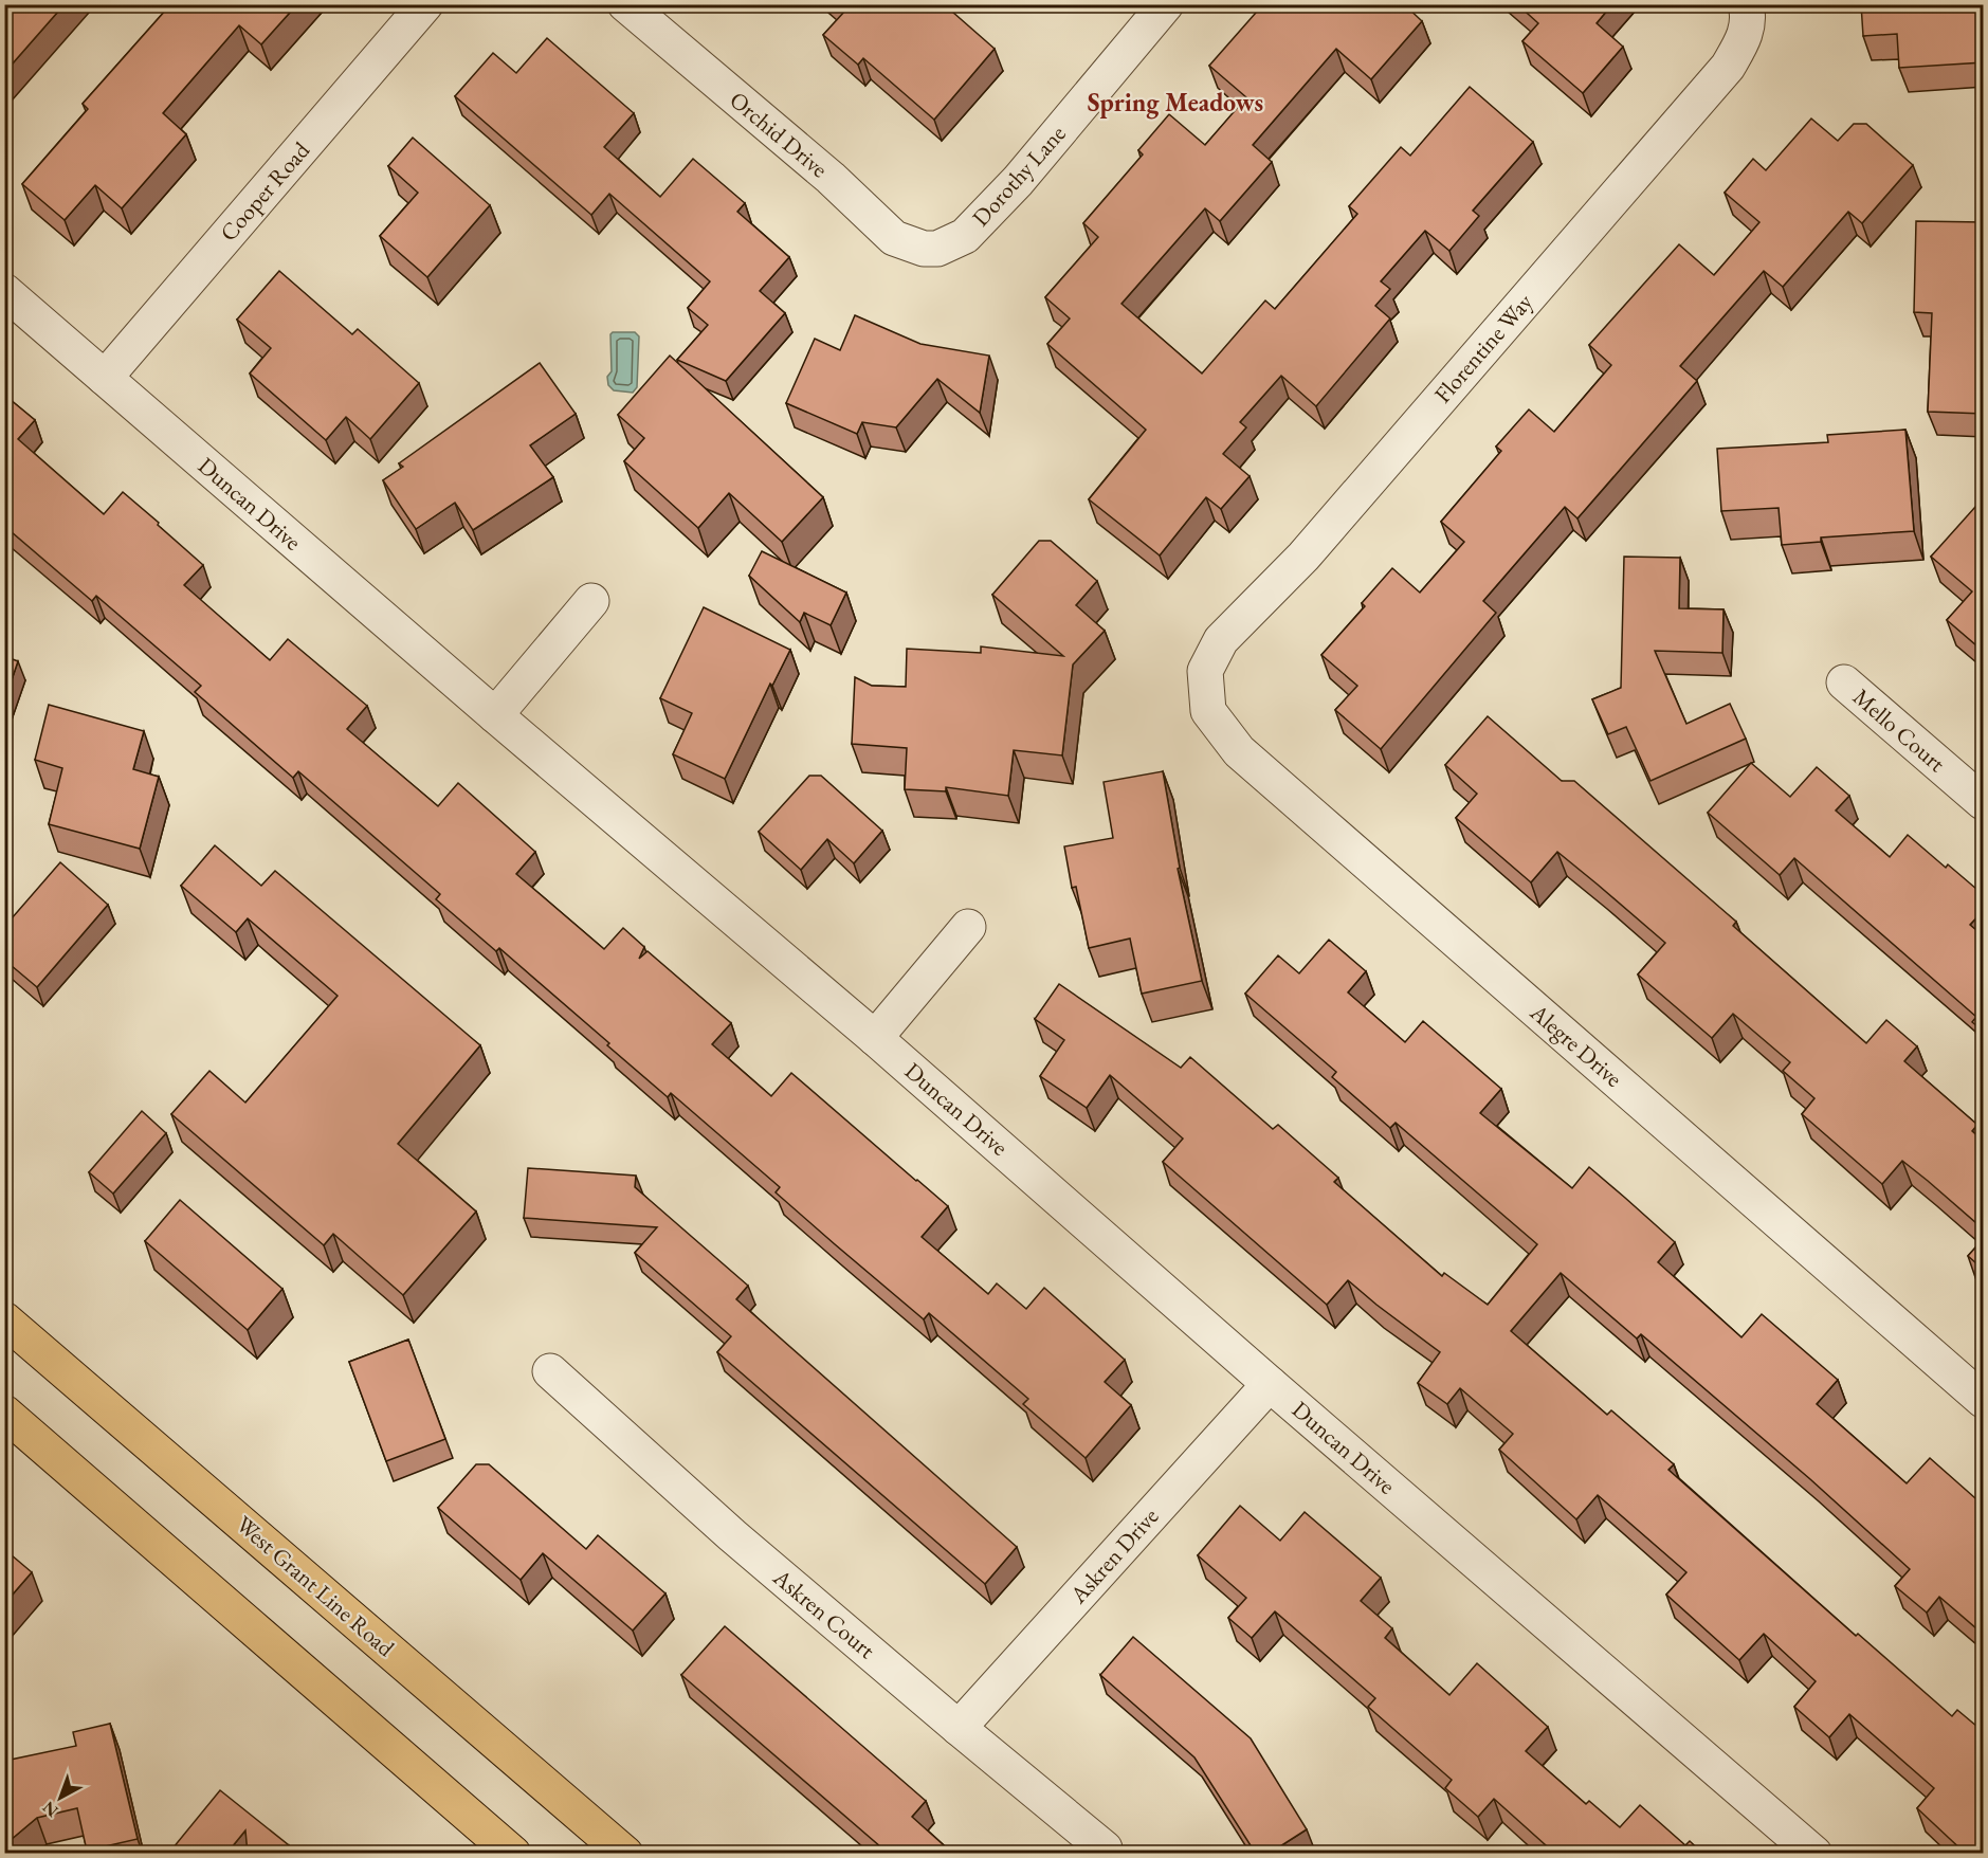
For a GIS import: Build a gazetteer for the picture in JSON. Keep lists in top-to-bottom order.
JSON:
{
  "streets": {
    "main road": ["West Grant Line Road"],
    "street": [
      "Orchid Drive",
      "Dorothy Lane",
      "Cooper Road",
      "Florentine Way",
      "Duncan Drive",
      "Mello Court",
      "Alegre Drive",
      "Askren Drive",
      "Askren Court"
    ]
  },
  "crossings": [
    ["Orchid Drive", "Dorothy Lane"],
    ["Cooper Road", "Duncan Drive"],
    ["Florentine Way", "Alegre Drive"],
    ["Duncan Drive", "Askren Drive"],
    ["Askren Drive", "Askren Court"]
  ],
  "districts": ["Spring Meadows"],
  "north": "bottom left"
}
